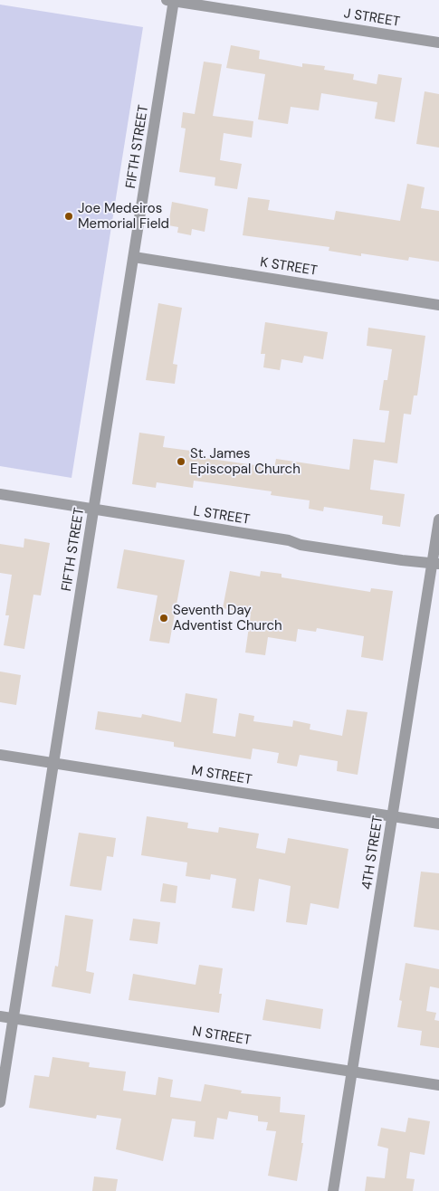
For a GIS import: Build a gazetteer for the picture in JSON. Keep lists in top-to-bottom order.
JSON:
{
  "streets": {
    "street": [
      "J STREET",
      "FIFTH STREET",
      "K STREET",
      "L STREET",
      "M STREET",
      "4TH STREET",
      "N STREET"
    ]
  },
  "crossings": [
    ["J STREET", "FIFTH STREET"],
    ["FIFTH STREET", "K STREET"],
    ["FIFTH STREET", "L STREET"],
    ["FIFTH STREET", "M STREET"],
    ["FIFTH STREET", "N STREET"],
    ["L STREET", "4TH STREET"],
    ["M STREET", "4TH STREET"],
    ["4TH STREET", "N STREET"]
  ],
  "places": ["Joe Medeiros Memorial Field", "St. James Episcopal Church", "Seventh Day Adventist Church"]
}
